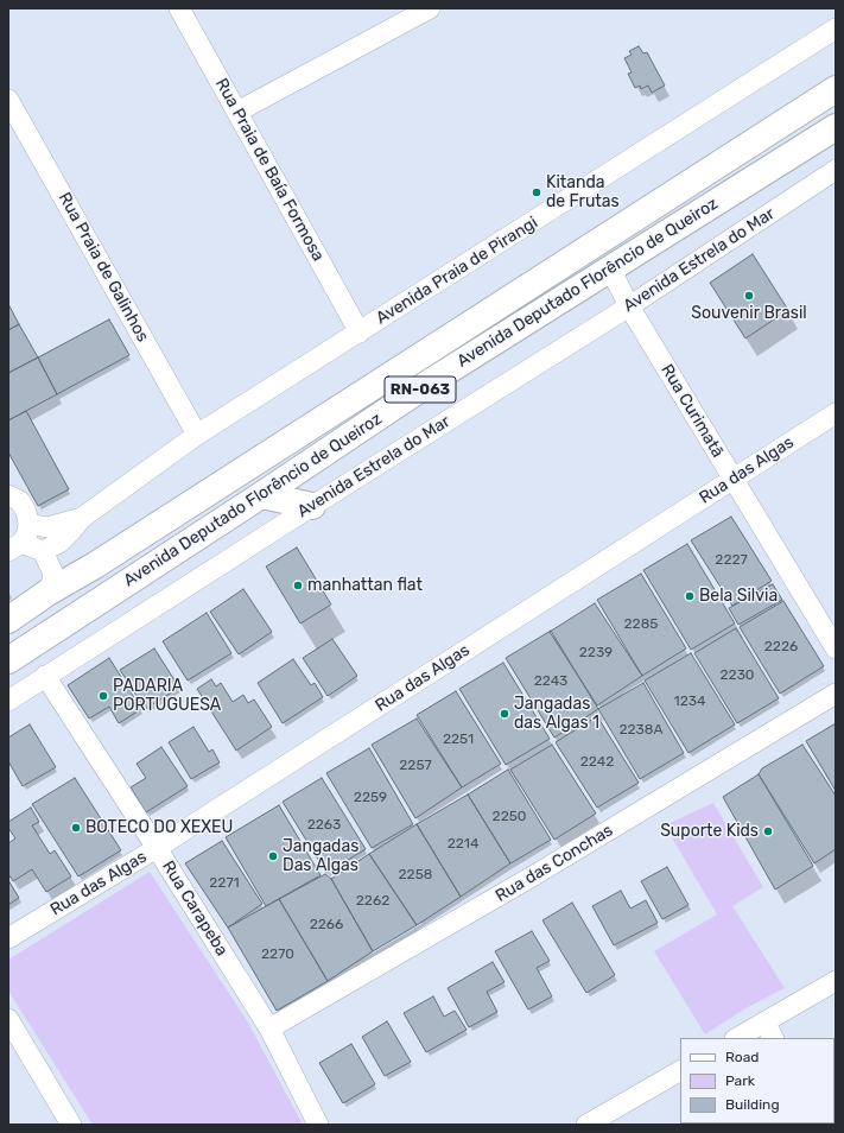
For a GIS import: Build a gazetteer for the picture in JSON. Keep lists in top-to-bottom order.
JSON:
{
  "streets": {
    "main road": ["Avenida Deputado Florêncio de Queiroz", "RN-063"],
    "street": [
      "Rua Praia de Baía Formosa",
      "Avenida Estrela do Mar",
      "Rua Praia de Galinhos",
      "Avenida Praia de Pirangi",
      "Rua Curimatã",
      "Rua das Algas",
      "Rua das Conchas",
      "Rua Carapeba"
    ]
  },
  "crossings": [
    ["Rua Praia de Baía Formosa", "Avenida Praia de Pirangi"],
    ["Avenida Estrela do Mar", "Rua Curimatã"],
    ["Avenida Estrela do Mar", "Rua Carapeba"],
    ["Rua Praia de Galinhos", "Avenida Praia de Pirangi"],
    ["Avenida Deputado Florêncio de Queiroz", "Rua Curimatã"],
    ["Rua Curimatã", "Rua das Algas"],
    ["Rua das Algas", "Rua Carapeba"],
    ["Rua das Conchas", "Rua Carapeba"]
  ],
  "places": [
    "Kitanda de Frutas",
    "Souvenir Brasil",
    "manhattan flat",
    "Bela Silvia",
    "PADARIA PORTUGUESA",
    "Jangadas das Algas 1",
    "BOTECO DO XEXEU",
    "Suporte Kids",
    "Jangadas Das Algas"
  ],
  "house_numbers": [
    "2227",
    "2285",
    "2226",
    "2239",
    "2230",
    "2243",
    "1234",
    "2238A",
    "2251",
    "2242",
    "2257",
    "2259",
    "2250",
    "2263",
    "2214",
    "2258",
    "2271",
    "2262",
    "2266",
    "2270"
  ],
  "legend": ["Road", "Park", "Building"]
}
